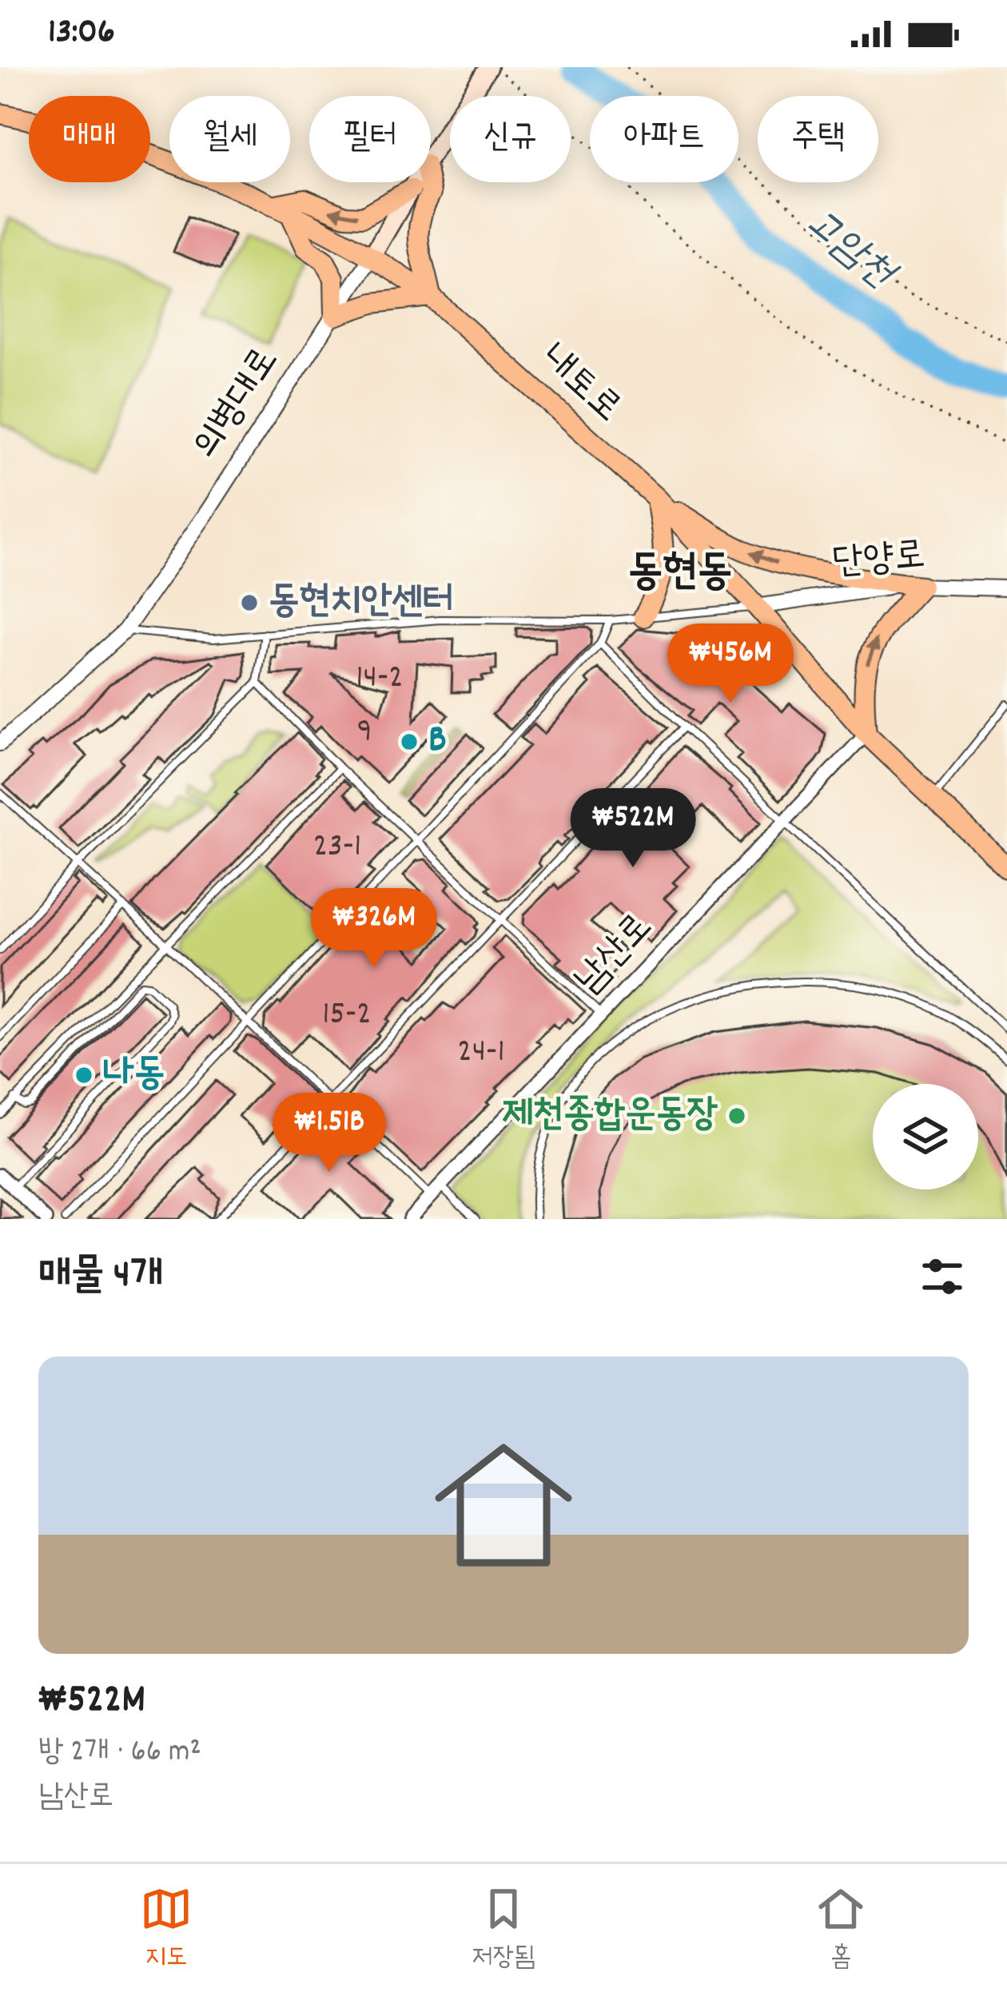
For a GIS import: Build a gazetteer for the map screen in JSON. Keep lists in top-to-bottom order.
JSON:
{
  "streets": {
    "main road": ["내토로", "의병대로"],
    "street": ["단양로", "남산로"]
  },
  "crossings": [
    ["내토로", "의병대로"],
    ["내토로", "단양로"],
    ["내토로", "남산로"]
  ],
  "districts": ["동현동"],
  "water": ["고암천"],
  "places": [
    "동현치안센터",
    "B",
    "나동",
    "제천종합운동장"
  ],
  "house_numbers": [
    "14-2",
    "9",
    "23-1",
    "15-2",
    "24-1"
  ],
  "page": {
    "status": "13:06",
    "chip": [
      "매매",
      "월세",
      "필터",
      "신규",
      "아파트",
      "주택"
    ],
    "price": [
      "₩456M",
      "₩522M",
      "₩326M",
      "₩1.51B"
    ],
    "heading": "매물 4개",
    "list": [
      {
        "name": "₩522M",
        "note": "방 2개 · 66 m² · 남산로"
      }
    ],
    "tabs": ["지도", "저장됨", "홈"]
  }
}
